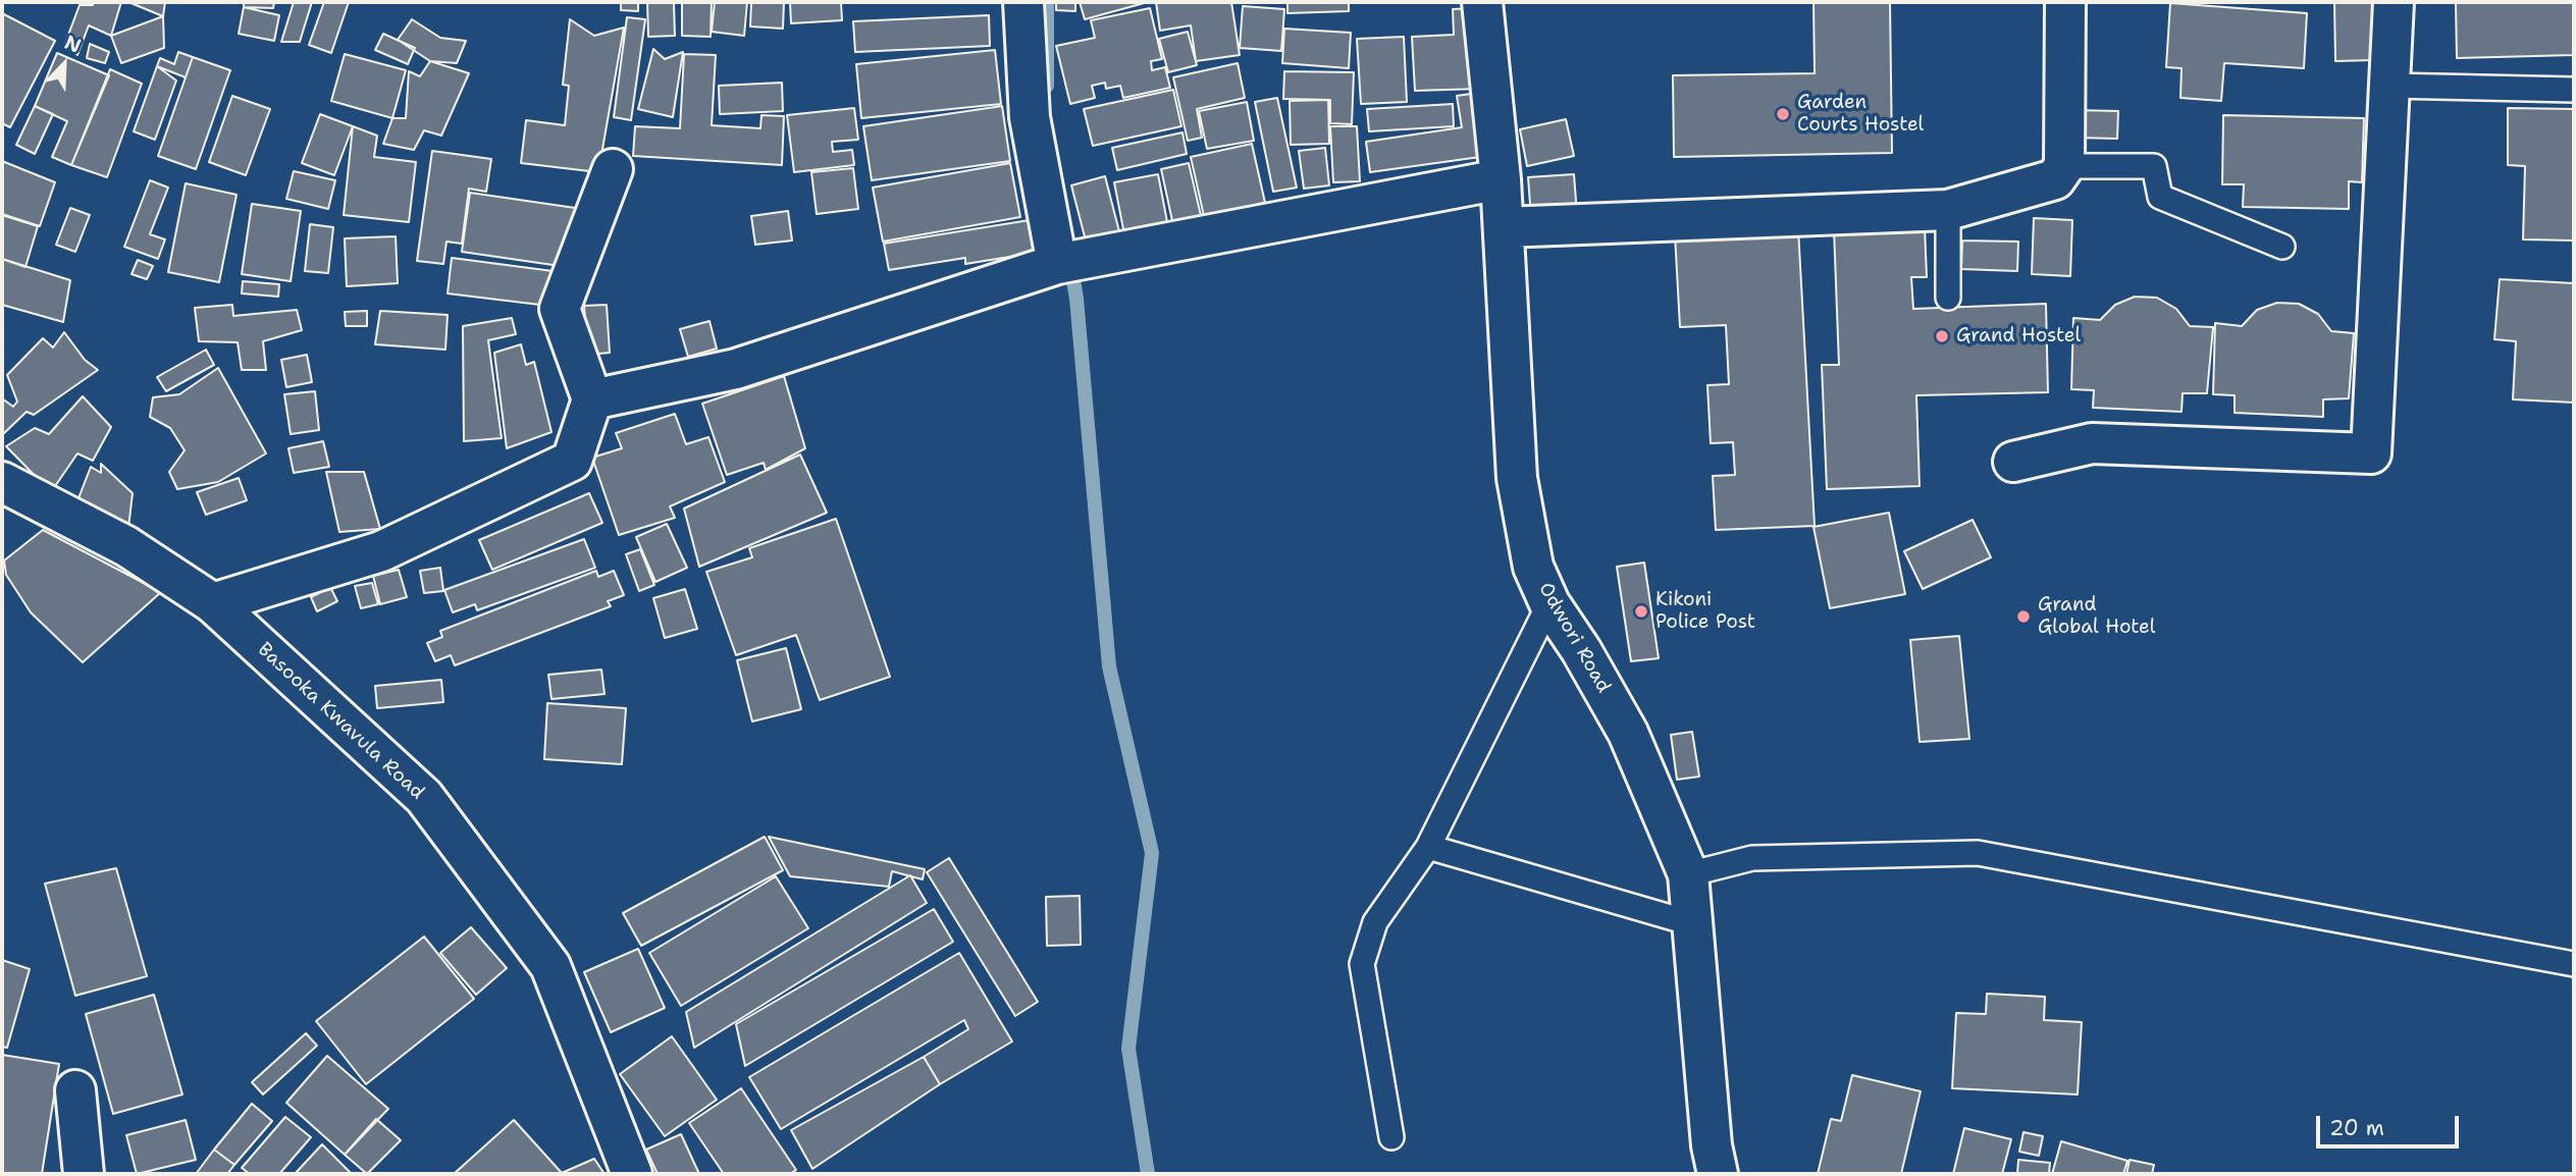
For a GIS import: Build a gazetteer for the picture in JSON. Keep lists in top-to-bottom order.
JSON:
{
  "streets": {
    "street": ["Odwori Road", "Basooka Kwavula Road"]
  },
  "places": [
    "Garden Courts Hostel",
    "Grand Hostel",
    "Kikoni Police Post",
    "Grand Global Hotel"
  ],
  "scale_bar": "20 m",
  "north": "top right"
}
